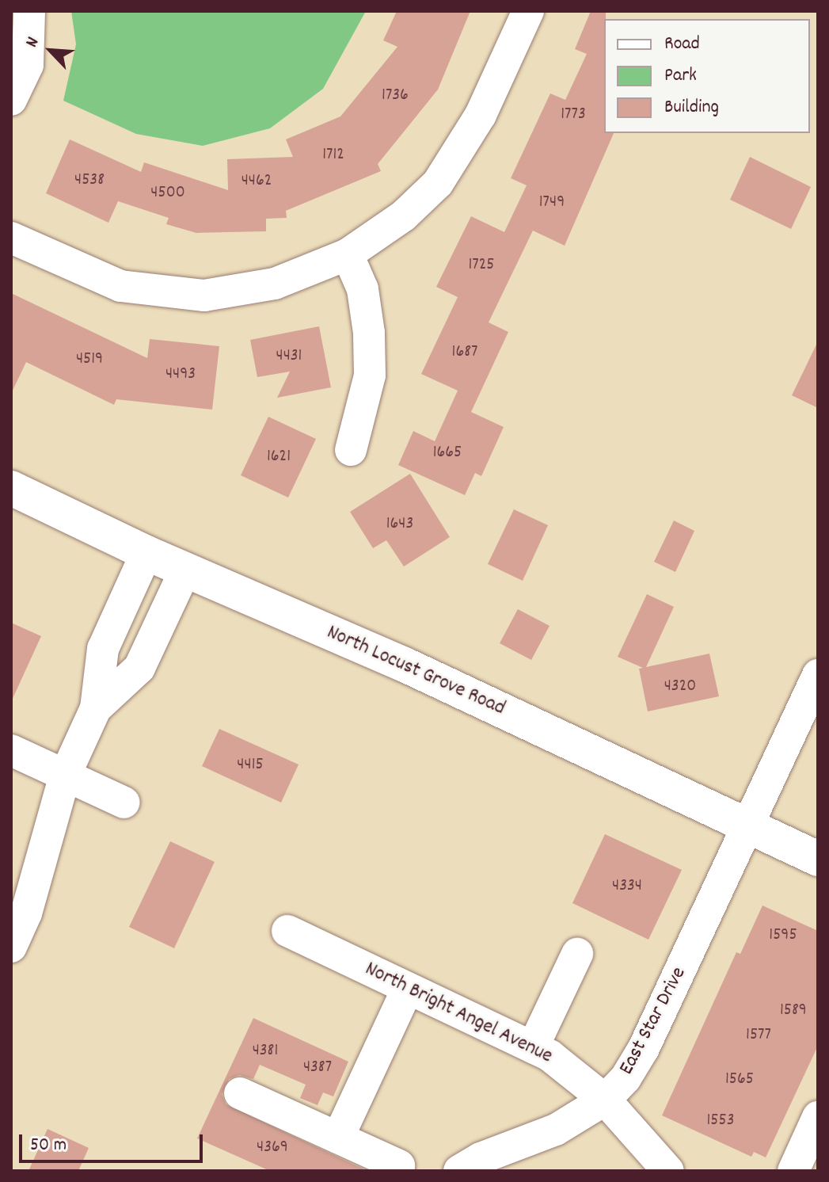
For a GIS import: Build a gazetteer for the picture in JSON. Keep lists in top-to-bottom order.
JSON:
{
  "streets": {
    "main road": ["North Locust Grove Road"],
    "street": ["North Bright Angel Avenue", "East Star Drive"]
  },
  "crossings": [
    ["North Locust Grove Road", "East Star Drive"],
    ["North Bright Angel Avenue", "East Star Drive"]
  ],
  "house_numbers": [
    "1736",
    "1773",
    "1712",
    "4538",
    "4462",
    "4500",
    "1749",
    "1725",
    "1687",
    "4431",
    "4519",
    "4493",
    "1665",
    "1621",
    "1643",
    "4320",
    "4415",
    "4334",
    "1595",
    "1589",
    "1577",
    "4381",
    "4387",
    "1565",
    "1553",
    "4369"
  ],
  "legend": ["Road", "Park", "Building"],
  "scale_bar": "50 m",
  "north": "top left"
}
